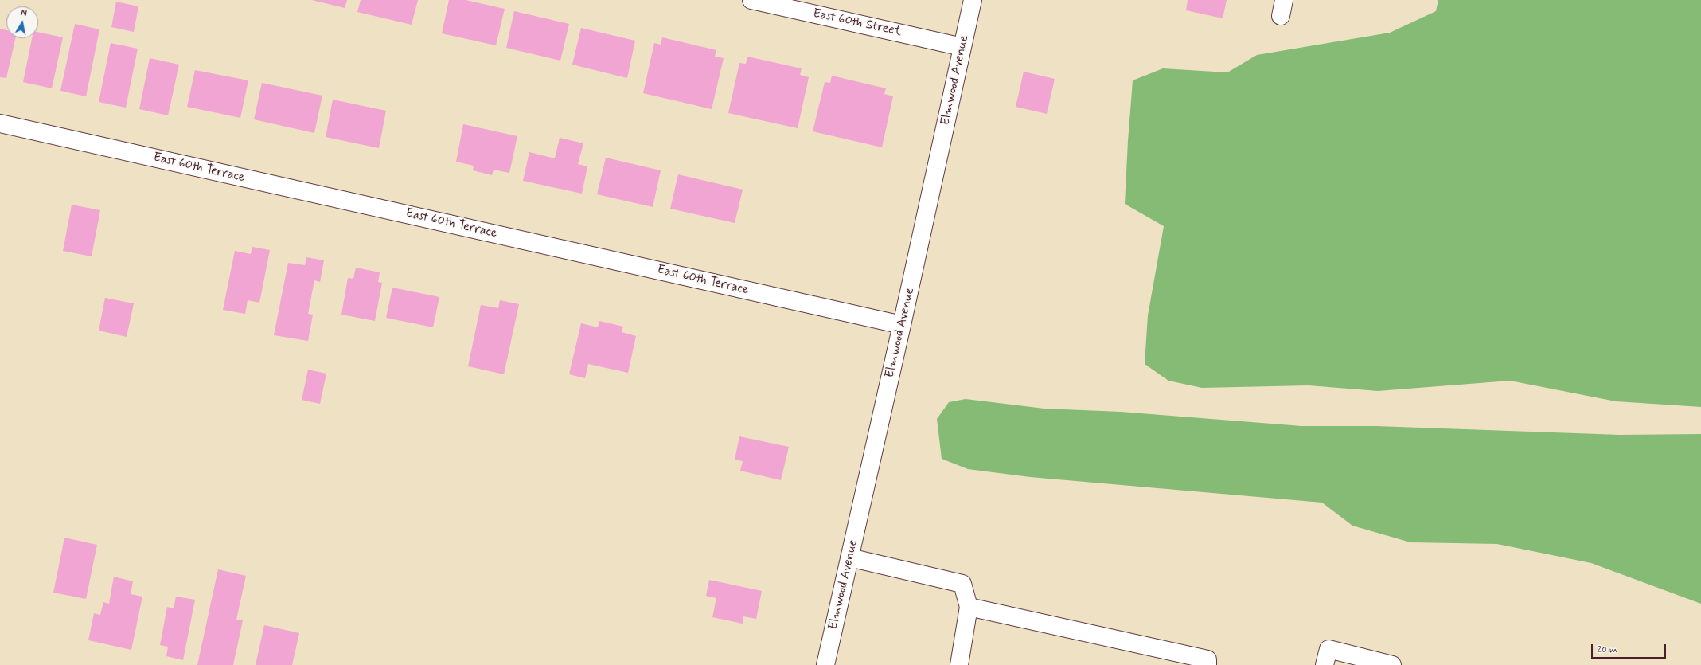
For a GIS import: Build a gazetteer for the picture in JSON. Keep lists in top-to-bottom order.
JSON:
{
  "streets": {
    "street": ["East 60th Street", "Elmwood Avenue", "East 60th Terrace"]
  },
  "crossings": [
    ["East 60th Street", "Elmwood Avenue"],
    ["Elmwood Avenue", "East 60th Terrace"]
  ],
  "scale_bar": "20 m",
  "north": "top"
}
